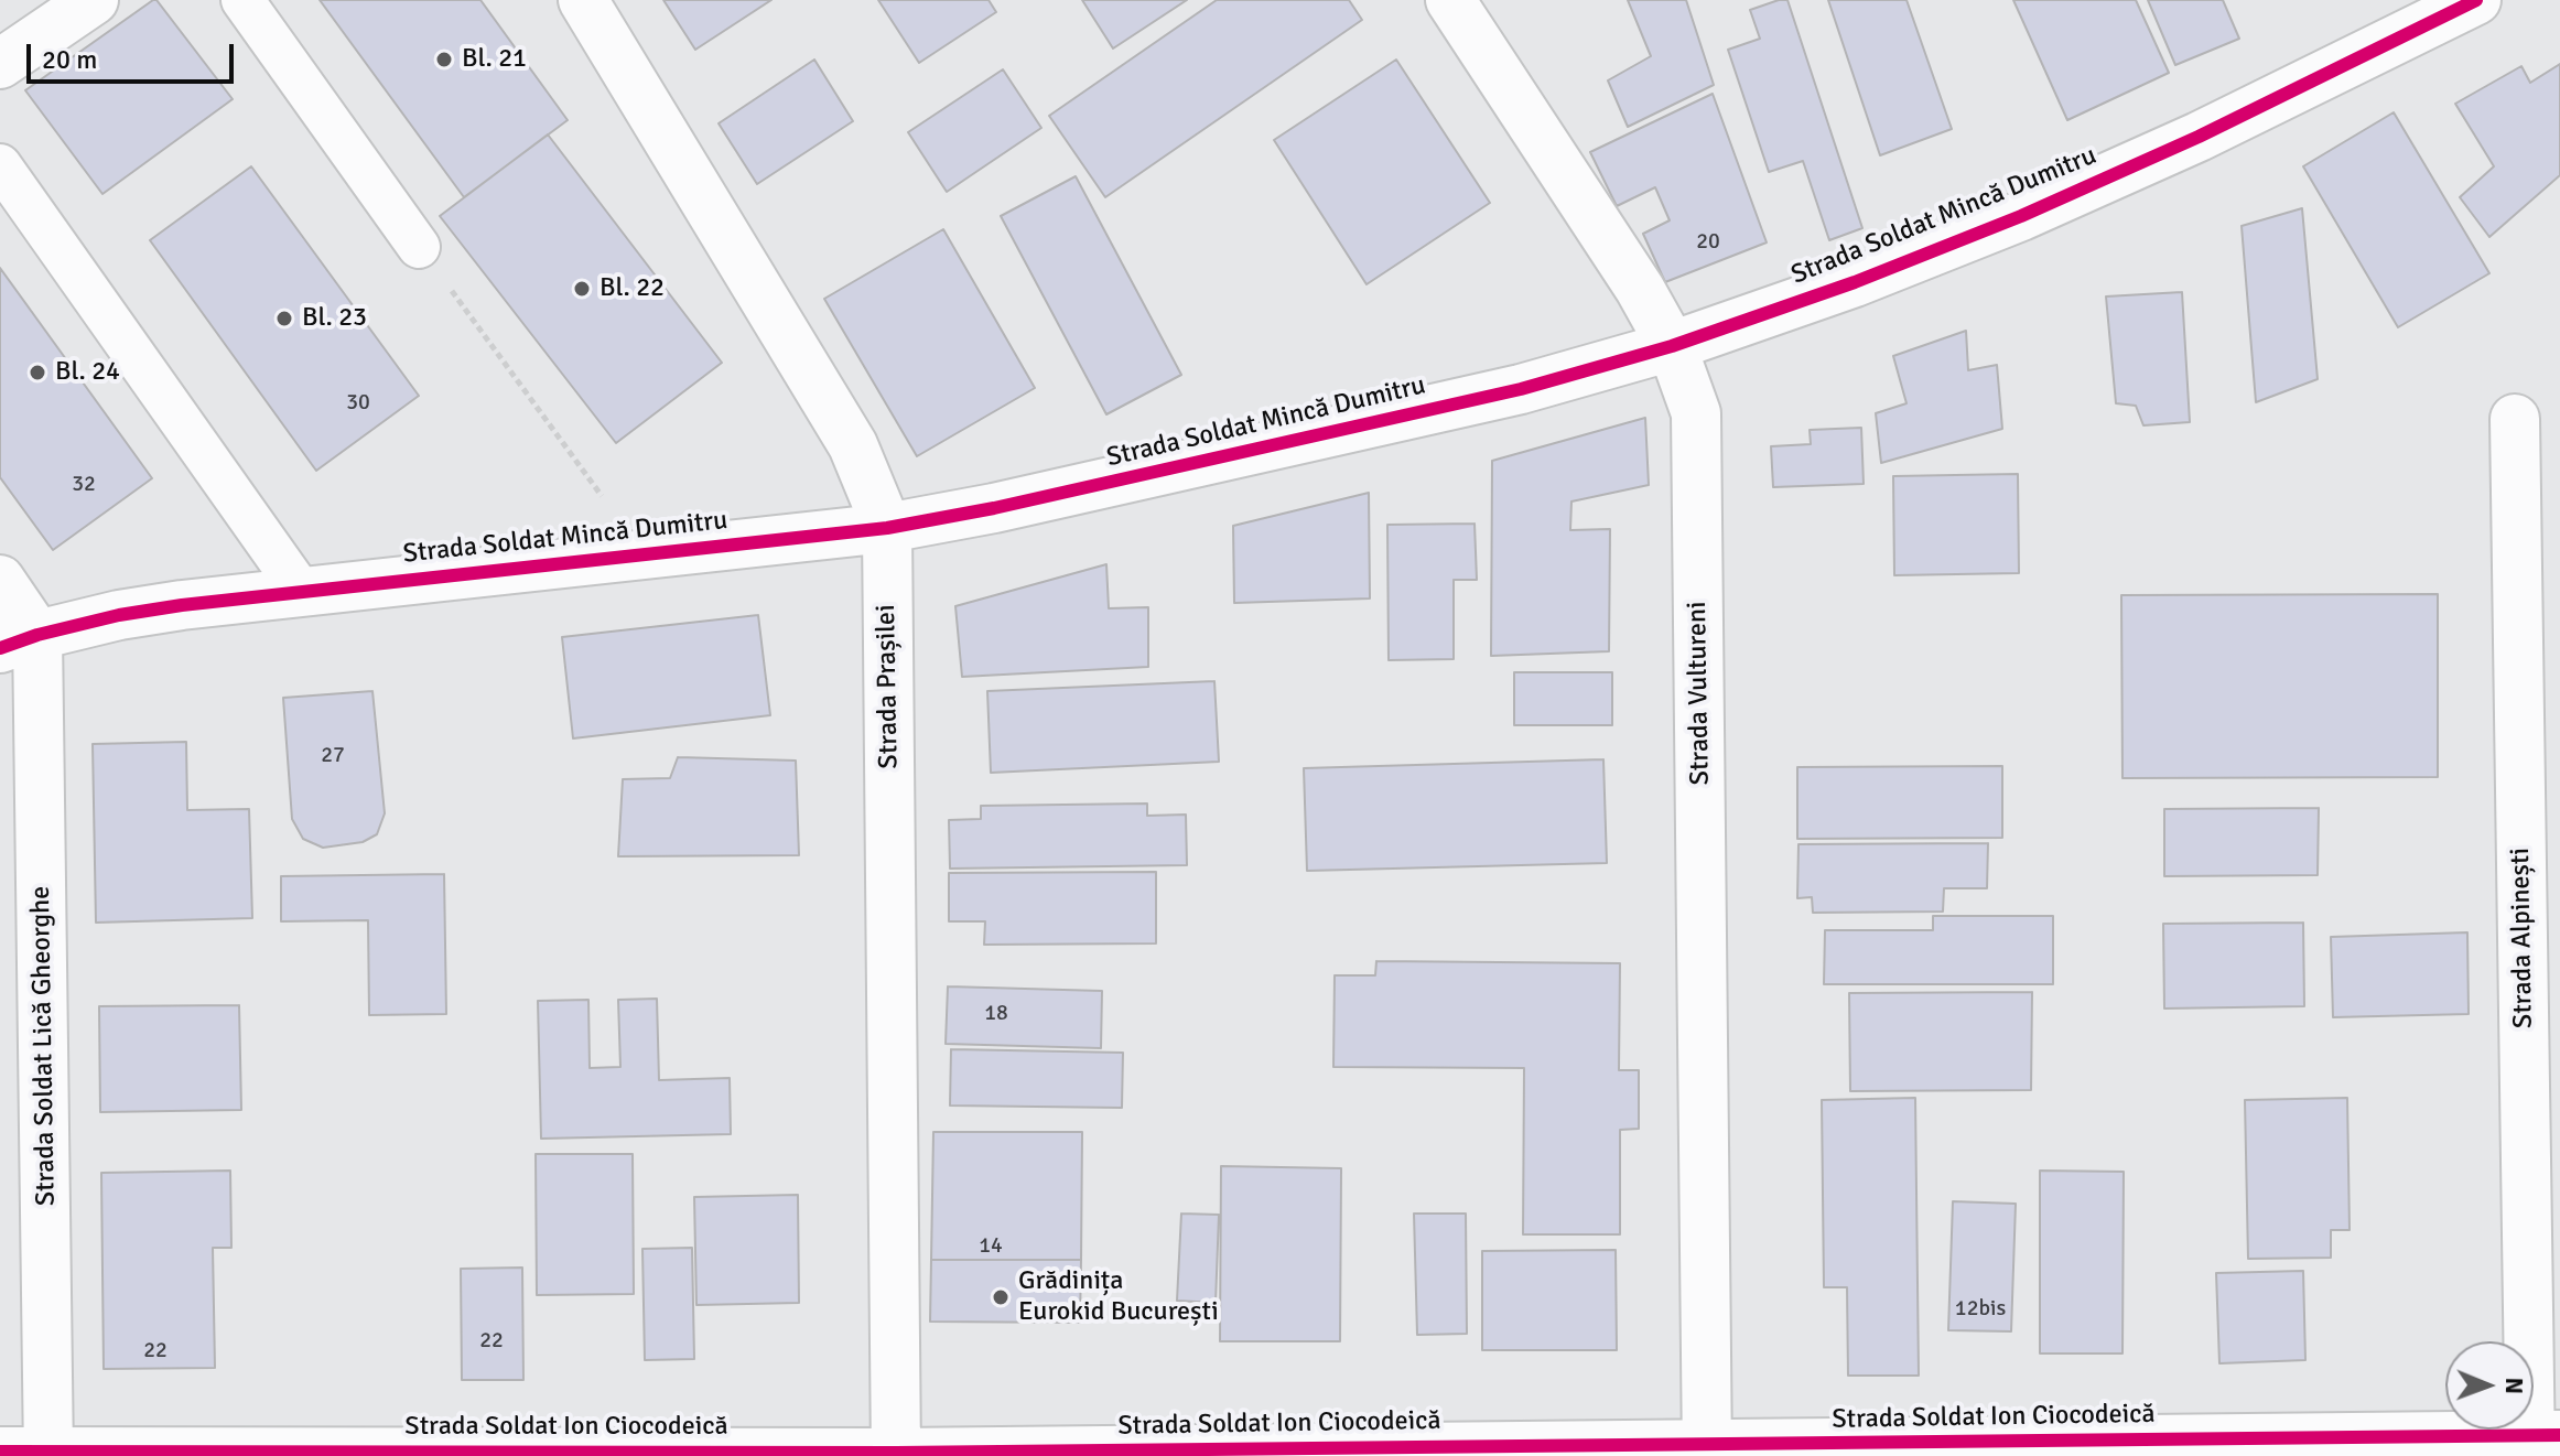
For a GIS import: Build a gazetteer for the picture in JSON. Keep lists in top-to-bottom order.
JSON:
{
  "streets": {
    "street": [
      "Strada Soldat Mincă Dumitru",
      "Strada Prașilei",
      "Strada Vultureni",
      "Strada Alpinești",
      "Strada Soldat Lică Gheorghe",
      "Strada Soldat Ion Ciocodeică"
    ]
  },
  "crossings": [
    ["Strada Soldat Mincă Dumitru", "Strada Prașilei"],
    ["Strada Soldat Mincă Dumitru", "Strada Vultureni"],
    ["Strada Soldat Mincă Dumitru", "Strada Soldat Lică Gheorghe"],
    ["Strada Prașilei", "Strada Soldat Ion Ciocodeică"],
    ["Strada Vultureni", "Strada Soldat Ion Ciocodeică"],
    ["Strada Alpinești", "Strada Soldat Ion Ciocodeică"],
    ["Strada Soldat Lică Gheorghe", "Strada Soldat Ion Ciocodeică"]
  ],
  "places": [
    "Bl. 21",
    "Bl. 22",
    "Bl. 23",
    "Bl. 24",
    "Grădinița Eurokid București"
  ],
  "house_numbers": [
    "20",
    "30",
    "32",
    "27",
    "18",
    "14",
    "12bis",
    "22",
    "22"
  ],
  "scale_bar": "20 m",
  "north": "right"
}
